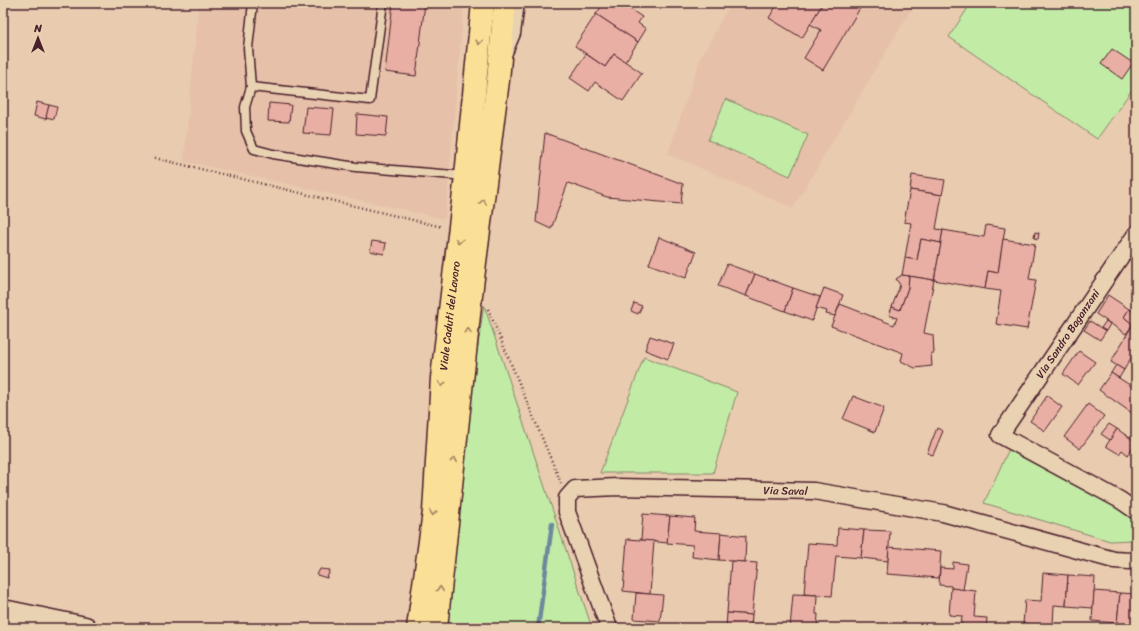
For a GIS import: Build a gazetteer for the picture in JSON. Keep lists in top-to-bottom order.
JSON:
{
  "streets": {
    "main road": ["Viale Caduti del Lavoro"],
    "street": ["Via Sandro Baganzani", "Via Saval"]
  },
  "north": "top"
}
